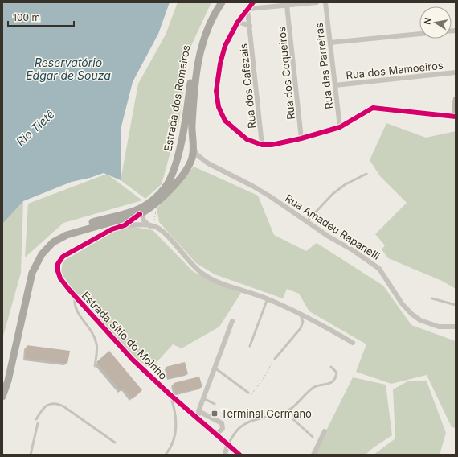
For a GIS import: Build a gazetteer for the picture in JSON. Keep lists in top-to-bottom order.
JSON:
{
  "streets": {
    "main road": ["Estrada dos Romeiros"],
    "street": [
      "Rua das Parreiras",
      "Rua dos Mamoeiros",
      "Rua dos Coqueiros",
      "Rua dos Cafezais",
      "Rua Amadeu Rapanelli",
      "Estrada Sítio do Moinho"
    ]
  },
  "crossings": [
    ["Rua das Parreiras", "Rua dos Mamoeiros"],
    ["Estrada dos Romeiros", "Estrada Sítio do Moinho"]
  ],
  "water": ["Reservatório Edgar de Souza", "Rio Tietê"],
  "places": {
    "transit": ["Terminal Germano"]
  },
  "scale_bar": "100 m",
  "north": "left"
}
